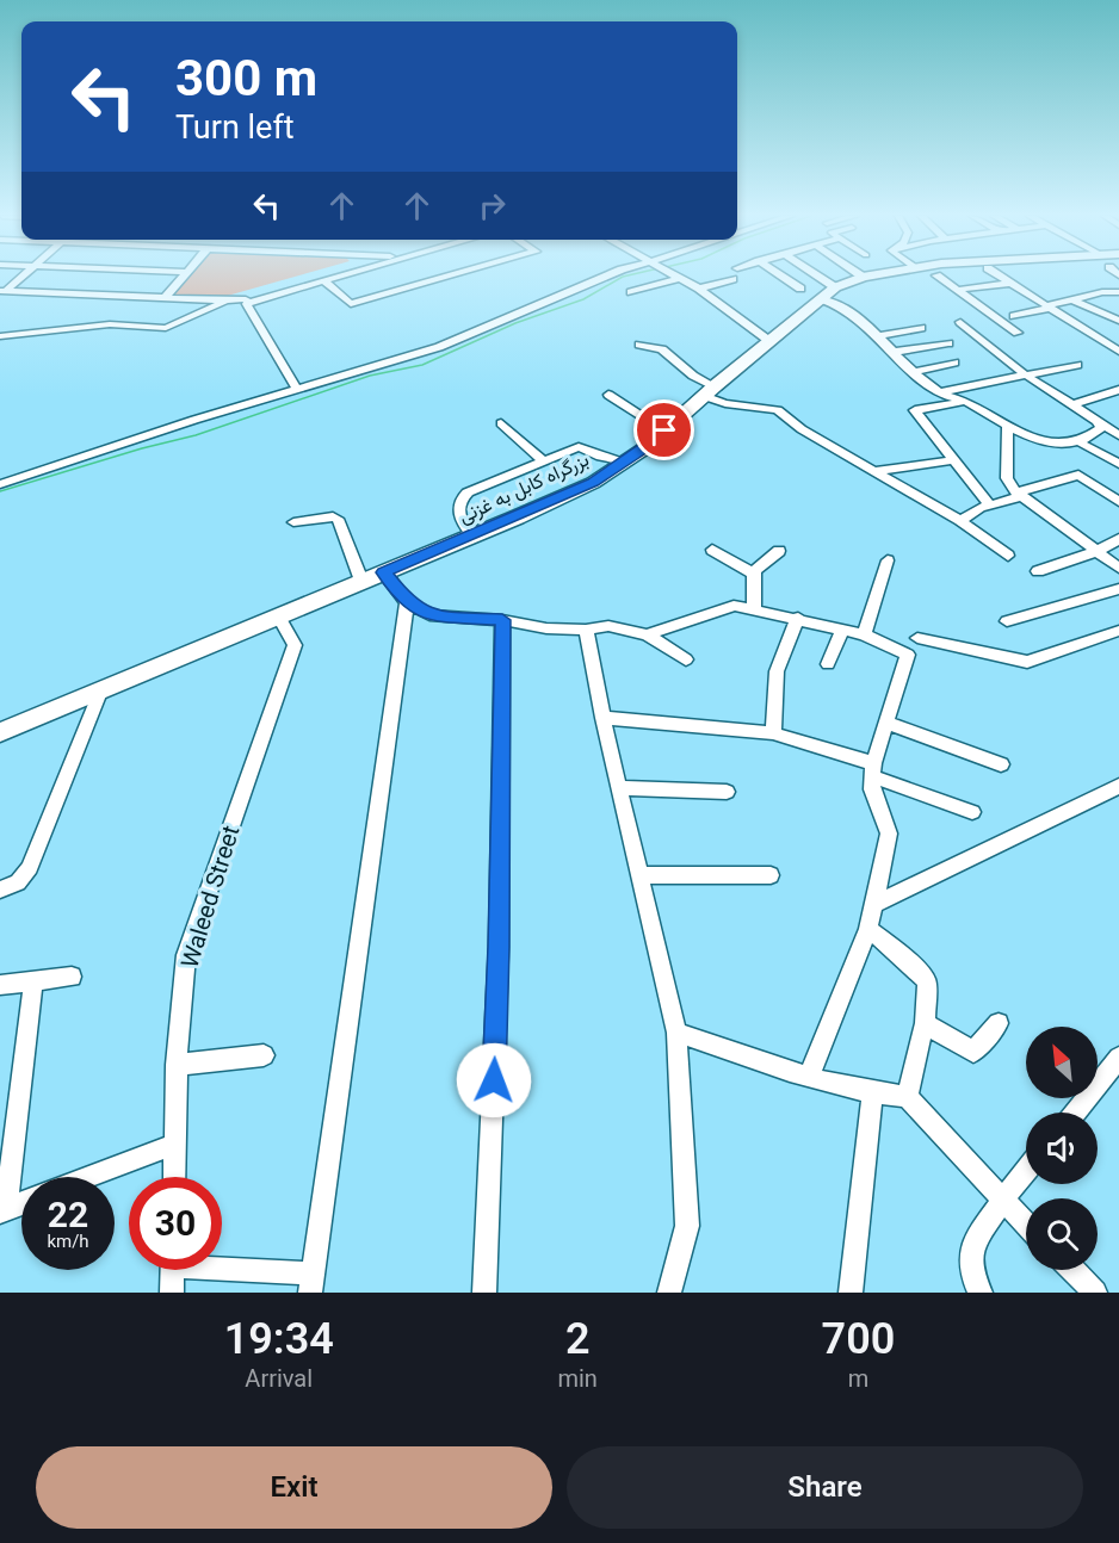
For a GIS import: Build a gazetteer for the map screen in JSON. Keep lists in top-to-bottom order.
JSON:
{
  "streets": {
    "highway": ["بزرگراه کابل به غزنی"],
    "street": ["Waleed Street"]
  },
  "crossings": [
    ["بزرگراه کابل به غزنی", "Waleed Street"]
  ],
  "north": "top left",
  "page": {
    "turn": ["300 m", "Turn left"],
    "speed": "22 km/h",
    "limit": "30",
    "eta": [
      "19:34",
      "Arrival",
      "2",
      "min",
      "700",
      "m"
    ],
    "buttons": ["Exit", "Share"]
  }
}
